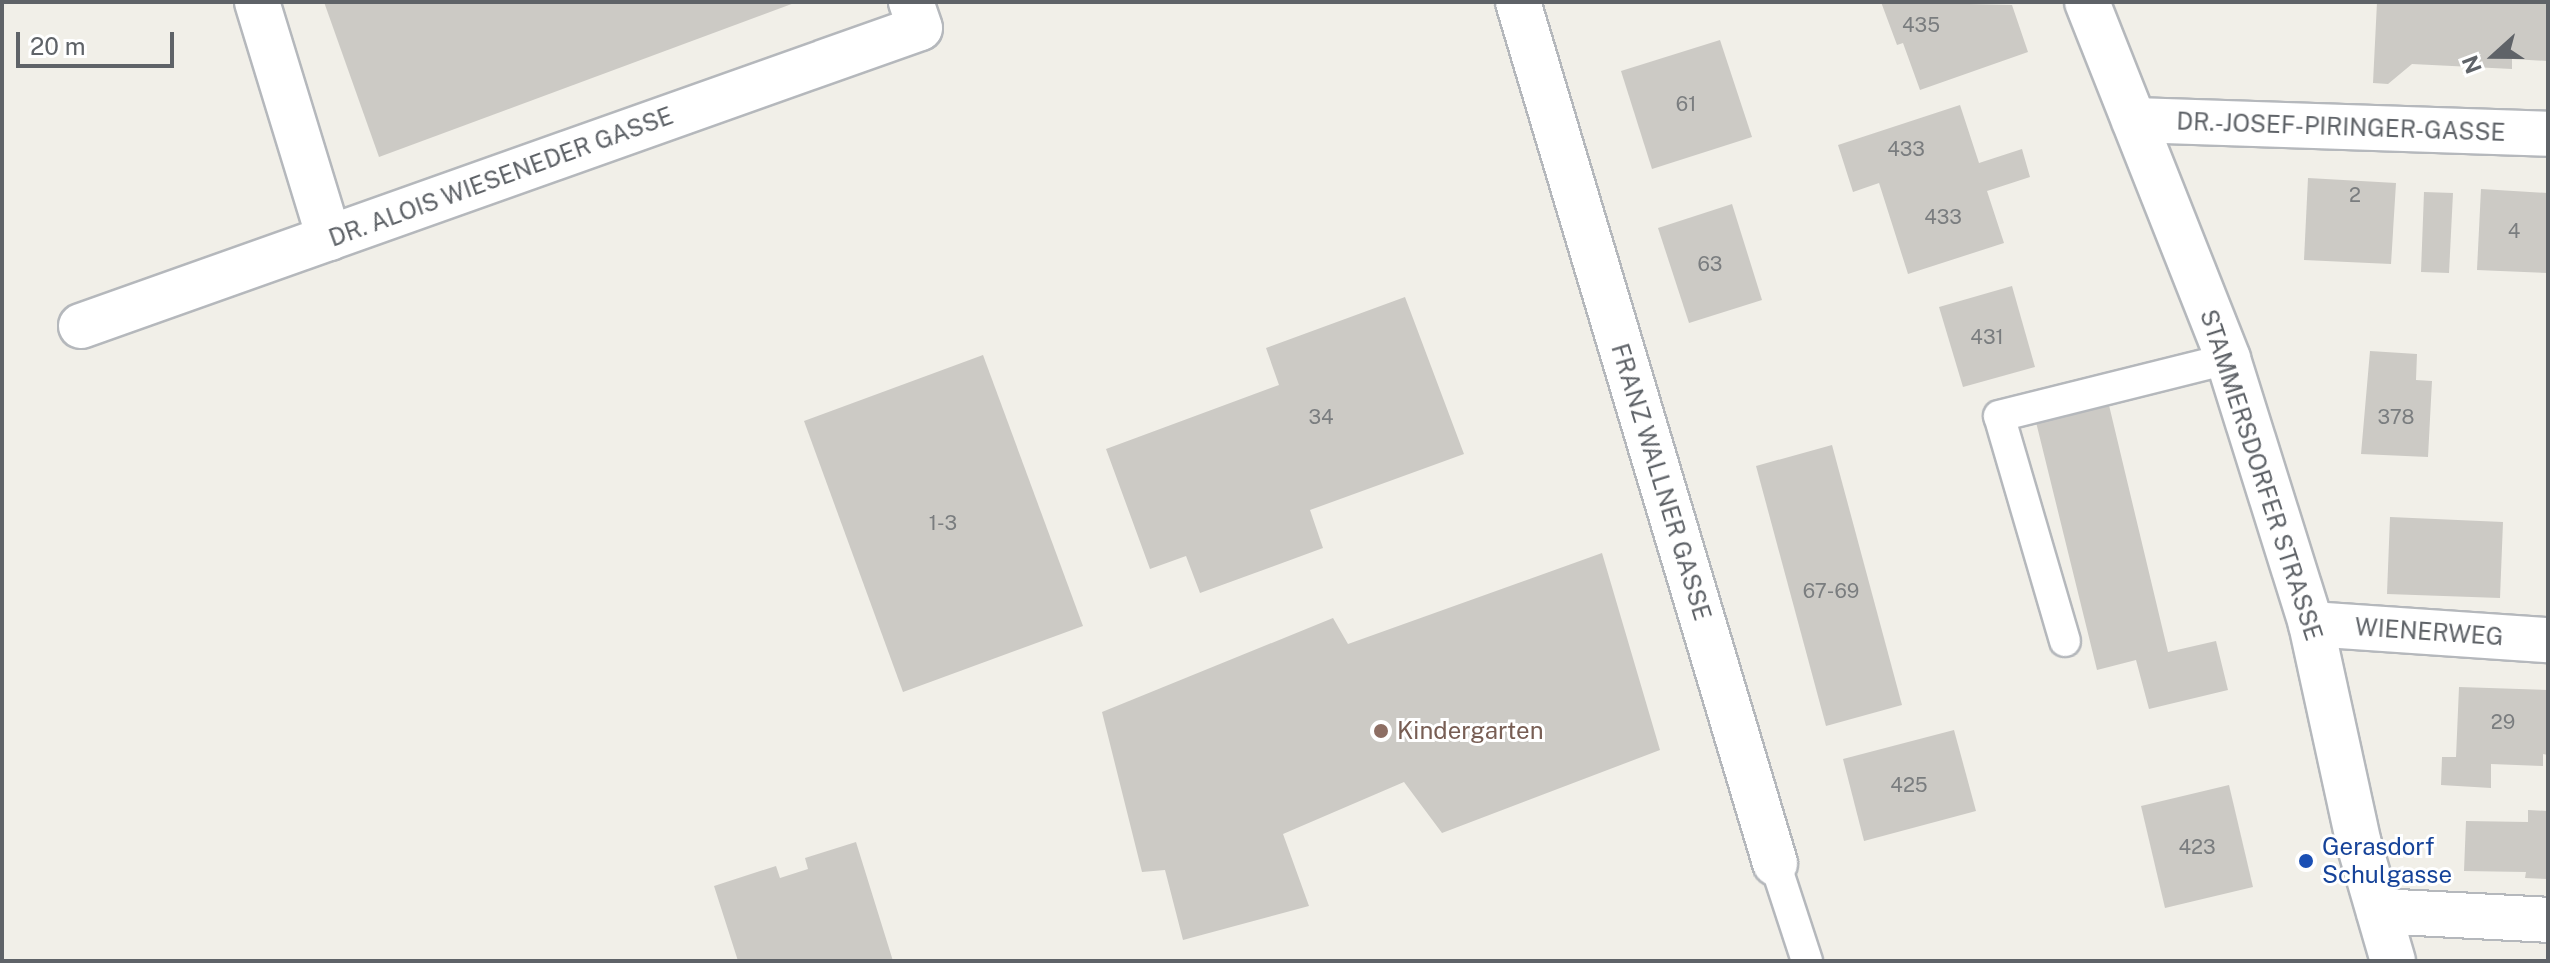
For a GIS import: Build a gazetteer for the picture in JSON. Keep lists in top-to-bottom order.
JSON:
{
  "streets": {
    "street": [
      "DR.-JOSEF-PIRINGER-GASSE",
      "DR. ALOIS WIESENEDER GASSE",
      "STAMMERSDORFER STRASSE",
      "FRANZ WALLNER GASSE",
      "WIENERWEG"
    ]
  },
  "crossings": [
    ["DR.-JOSEF-PIRINGER-GASSE", "STAMMERSDORFER STRASSE"],
    ["STAMMERSDORFER STRASSE", "WIENERWEG"]
  ],
  "places": ["Kindergarten", "Gerasdorf Schulgasse"],
  "house_numbers": [
    "435",
    "61",
    "433",
    "2",
    "433",
    "4",
    "63",
    "431",
    "34",
    "378",
    "1-3",
    "67-69",
    "29",
    "425",
    "423"
  ],
  "scale_bar": "20 m",
  "north": "left"
}
